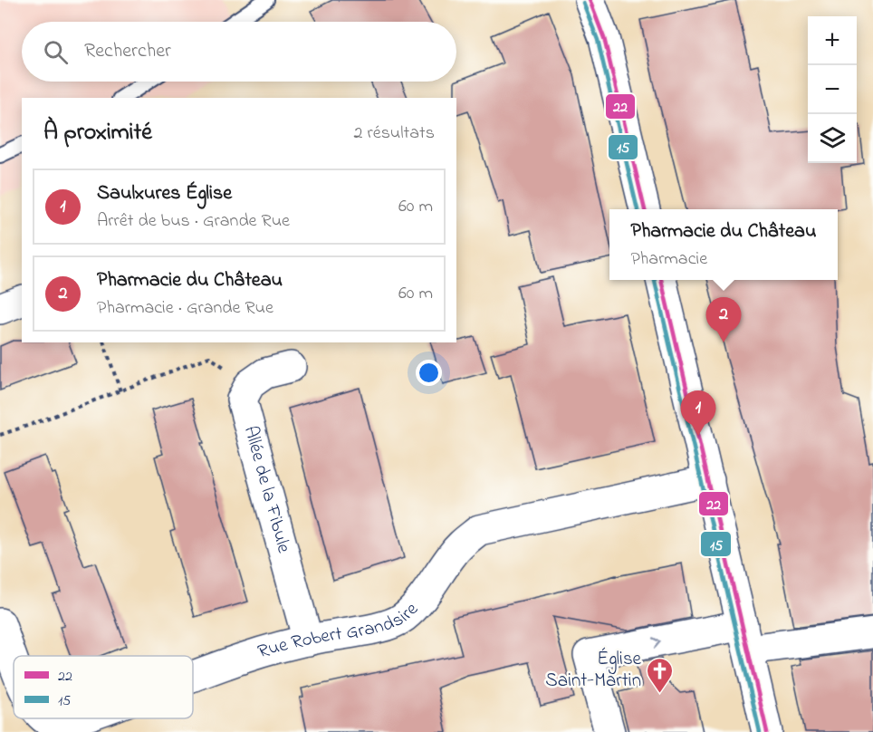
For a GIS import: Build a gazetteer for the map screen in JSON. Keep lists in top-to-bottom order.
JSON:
{
  "streets": {
    "street": ["Allée de la Fibule", "Rue Robert Grandsire"]
  },
  "crossings": [
    ["Allée de la Fibule", "Rue Robert Grandsire"]
  ],
  "places": {
    "church": ["Église Saint-Martin"]
  },
  "lines": ["transit line 22", "transit line 15"],
  "legend": ["22", "15"],
  "page": {
    "map_buttons": ["+", "−"],
    "search": "Rechercher",
    "heading": ["À proximité", "2 résultats"],
    "list": [
      {
        "mark": "1",
        "name": "Saulxures Église",
        "note": "Arrêt de bus · Grande Rue",
        "value": "60 m"
      },
      {
        "mark": "2",
        "name": "Pharmacie du Château",
        "note": "Pharmacie · Grande Rue",
        "value": "60 m"
      }
    ],
    "popup": ["Pharmacie du Château", "Pharmacie"],
    "pins": ["2", "1"]
  }
}
